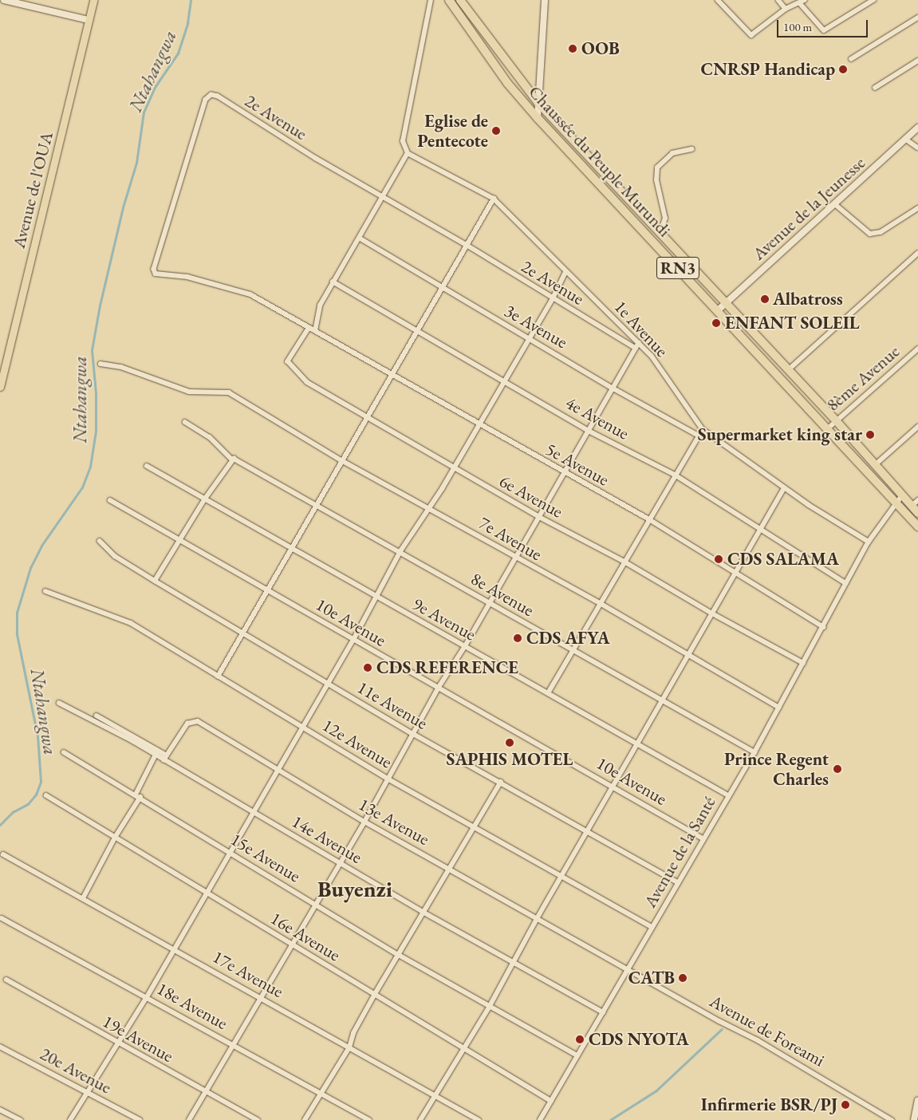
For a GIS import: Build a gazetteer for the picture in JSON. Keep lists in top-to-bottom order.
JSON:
{
  "streets": {
    "highway": ["Chaussée du Peuple Murundi", "RN3"],
    "main road": ["Avenue de l'OUA"],
    "street": [
      "2e Avenue",
      "Avenue de la Jeunesse",
      "3e Avenue",
      "1e Avenue",
      "8ème Avenue",
      "4e Avenue",
      "5e Avenue",
      "6e Avenue",
      "7e Avenue",
      "8e Avenue",
      "9e Avenue",
      "10e Avenue",
      "11e Avenue",
      "12e Avenue",
      "13e Avenue",
      "14e Avenue",
      "Avenue de la Santé",
      "15e Avenue",
      "16e Avenue",
      "17e Avenue",
      "18e Avenue",
      "Avenue de Foreami",
      "19e Avenue",
      "20e Avenue"
    ]
  },
  "crossings": [
    ["2e Avenue", "5e Avenue"],
    ["2e Avenue", "6e Avenue"],
    ["Chaussée du Peuple Murundi", "Avenue de la Jeunesse"],
    ["Chaussée du Peuple Murundi", "8ème Avenue"],
    ["Chaussée du Peuple Murundi", "Avenue de la Santé"],
    ["1e Avenue", "Avenue de la Santé"],
    ["4e Avenue", "Avenue de la Santé"],
    ["5e Avenue", "Avenue de la Santé"],
    ["6e Avenue", "Avenue de la Santé"],
    ["7e Avenue", "Avenue de la Santé"],
    ["8e Avenue", "Avenue de la Santé"],
    ["9e Avenue", "Avenue de la Santé"],
    ["10e Avenue", "Avenue de la Santé"],
    ["11e Avenue", "Avenue de la Santé"],
    ["12e Avenue", "Avenue de la Santé"],
    ["13e Avenue", "14e Avenue"],
    ["13e Avenue", "Avenue de la Santé"],
    ["13e Avenue", "Avenue de Foreami"],
    ["14e Avenue", "Avenue de la Santé"],
    ["Avenue de la Santé", "15e Avenue"],
    ["Avenue de la Santé", "16e Avenue"],
    ["Avenue de la Santé", "Avenue de Foreami"]
  ],
  "districts": ["Buyenzi"],
  "water": ["Ntahangwa"],
  "places": [
    "OOB",
    "CNRSP Handicap",
    "Eglise de Pentecote",
    "Albatross",
    "ENFANT SOLEIL",
    "Supermarket king star",
    "CDS SALAMA",
    "CDS AFYA",
    "CDS REFERENCE",
    "SAPHIS MOTEL",
    "Prince Regent Charles",
    "CATB",
    "CDS NYOTA",
    "Infirmerie BSR/PJ"
  ],
  "scale_bar": "100 m"
}
